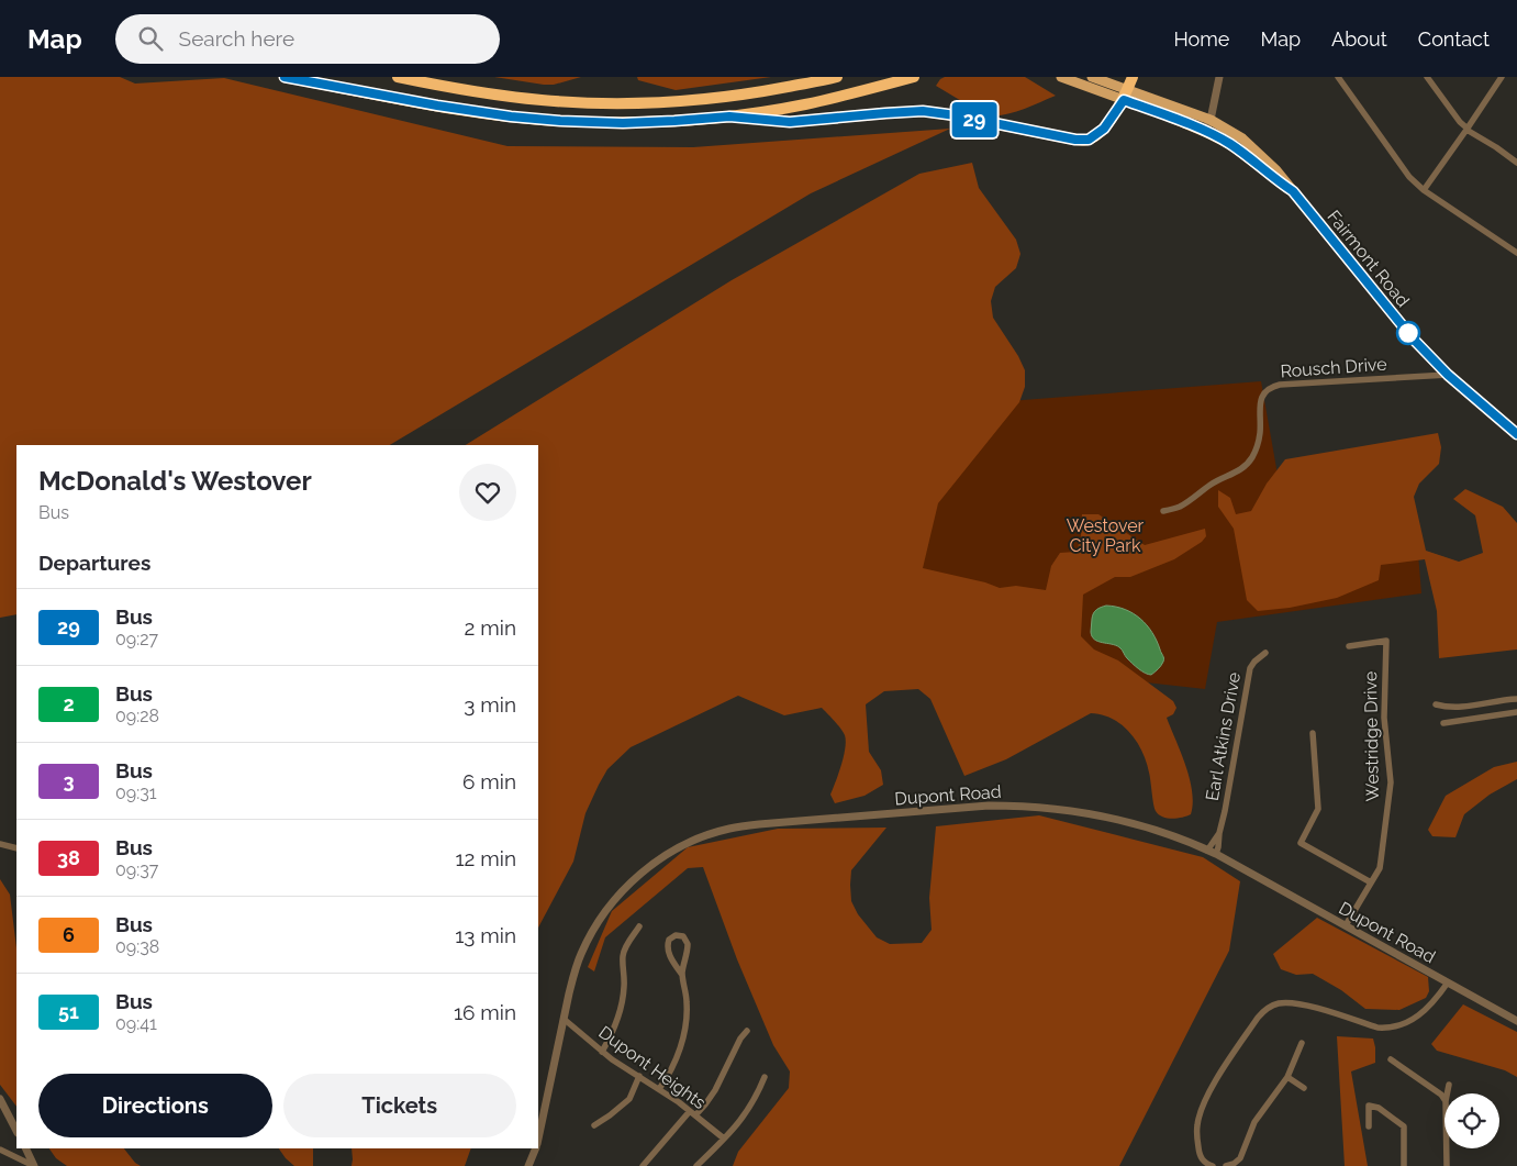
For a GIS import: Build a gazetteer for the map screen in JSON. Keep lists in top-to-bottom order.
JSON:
{
  "streets": {
    "main road": ["Fairmont Road"],
    "street": [
      "Rousch Drive",
      "Earl Atkins Drive",
      "Westridge Drive",
      "Dupont Road",
      "Dupont Heights"
    ]
  },
  "crossings": [
    ["Fairmont Road", "Rousch Drive"],
    ["Earl Atkins Drive", "Dupont Road"],
    ["Westridge Drive", "Dupont Road"],
    ["Dupont Road", "Dupont Heights"]
  ],
  "parks": ["Westover City Park"],
  "lines": ["bus line 29"],
  "page": {
    "header": "Map",
    "search": "Search here",
    "nav": [
      "Home",
      "Map",
      "About",
      "Contact"
    ],
    "on_map": "29",
    "heading": [
      ["McDonald's Westover", "Bus"],
      "Departures"
    ],
    "list": [
      {
        "mark": "29",
        "name": "Bus",
        "note": "09:27",
        "value": "2 min"
      },
      {
        "mark": "2",
        "name": "Bus",
        "note": "09:28",
        "value": "3 min"
      },
      {
        "mark": "3",
        "name": "Bus",
        "note": "09:31",
        "value": "6 min"
      },
      {
        "mark": "38",
        "name": "Bus",
        "note": "09:37",
        "value": "12 min"
      },
      {
        "mark": "6",
        "name": "Bus",
        "note": "09:38",
        "value": "13 min"
      },
      {
        "mark": "51",
        "name": "Bus",
        "note": "09:41",
        "value": "16 min"
      }
    ],
    "buttons": ["Directions", "Tickets"]
  }
}
